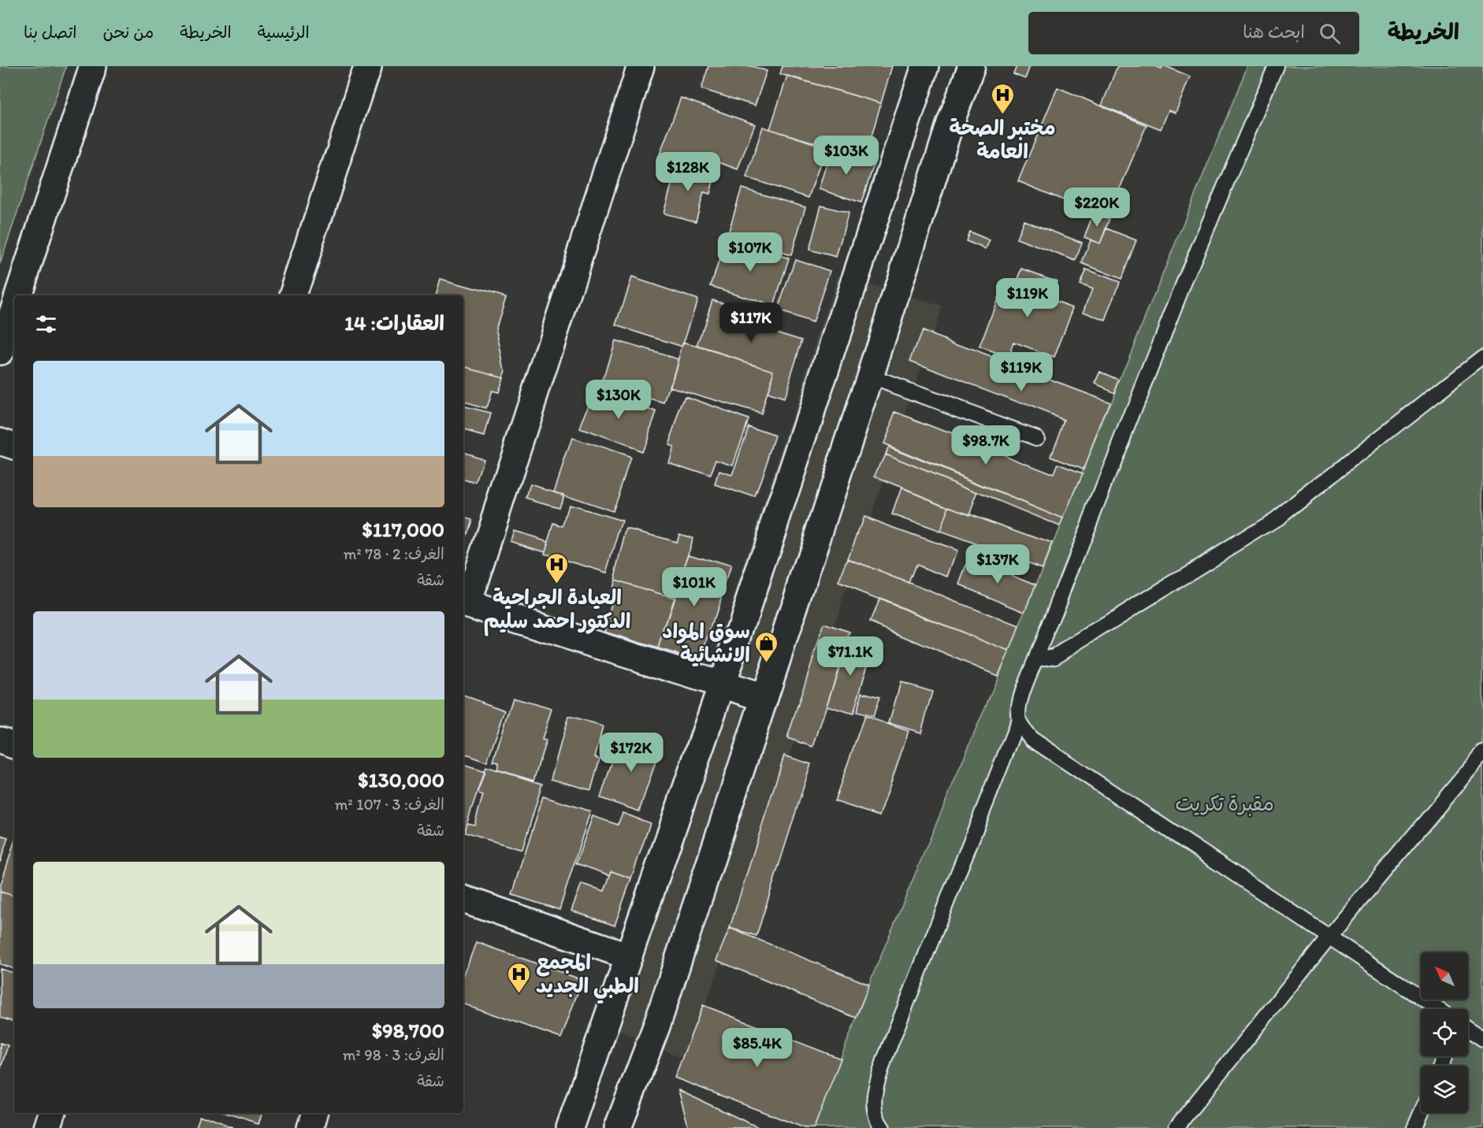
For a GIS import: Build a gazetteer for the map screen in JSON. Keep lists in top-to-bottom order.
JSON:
{
  "parks": ["مقبرة تكريت"],
  "places": {
    "hospital": ["مختبر الصحة العامة", "العيادة الجراحية الدكتور احمد سليم", "المجمع الطبي الجديد"],
    "shop": ["سوق المواد الانشائية"]
  },
  "north": "top left",
  "page": {
    "header": "الخريطة",
    "search": "ابحث هنا",
    "nav": [
      "الرئيسية",
      "الخريطة",
      "من نحن",
      "اتصل بنا"
    ],
    "price": [
      "$103K",
      "$128K",
      "$220K",
      "$107K",
      "$119K",
      "$117K",
      "$119K",
      "$130K",
      "$98.7K",
      "$137K",
      "$101K",
      "$71.1K",
      "$172K",
      "$85.4K"
    ],
    "heading": "العقارات: 14",
    "list": [
      {
        "name": "$117,000",
        "note": "الغرف: 2 · 78 m² · شقة"
      },
      {
        "name": "$130,000",
        "note": "الغرف: 3 · 107 m² · شقة"
      },
      {
        "name": "$98,700",
        "note": "الغرف: 3 · 98 m² · شقة"
      }
    ]
  }
}
